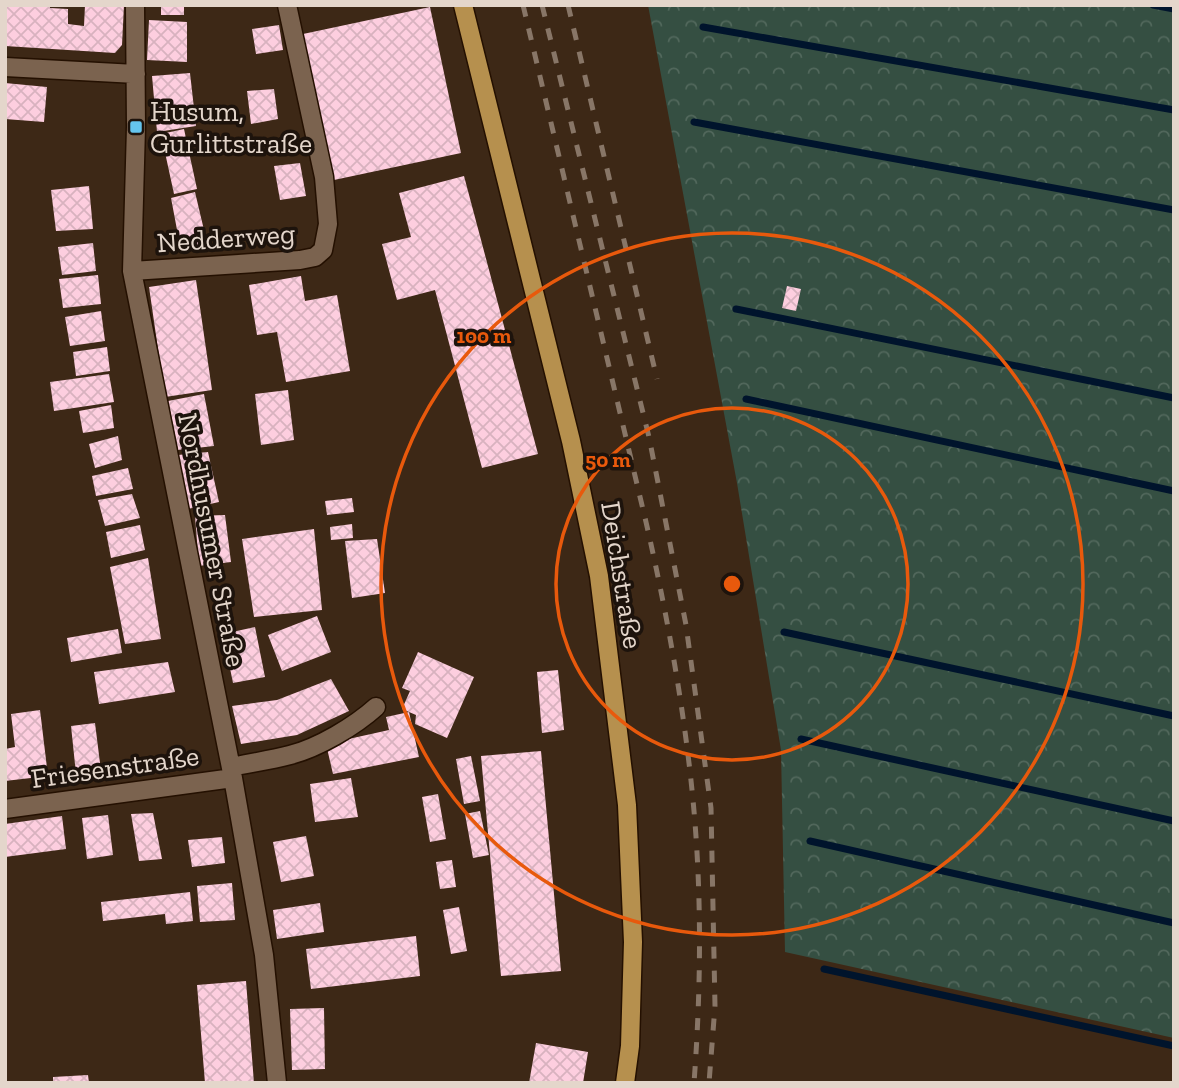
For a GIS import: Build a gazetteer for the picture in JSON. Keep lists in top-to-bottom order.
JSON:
{
  "streets": {
    "main road": ["Deichstraße"],
    "street": ["Nedderweg", "Nordhusumer Straße", "Friesenstraße"]
  },
  "crossings": [
    ["Nedderweg", "Nordhusumer Straße"],
    ["Nordhusumer Straße", "Friesenstraße"]
  ],
  "places": {
    "transit": ["Husum, Gurlittstraße"]
  },
  "rings": ["100 m", "50 m"]
}
